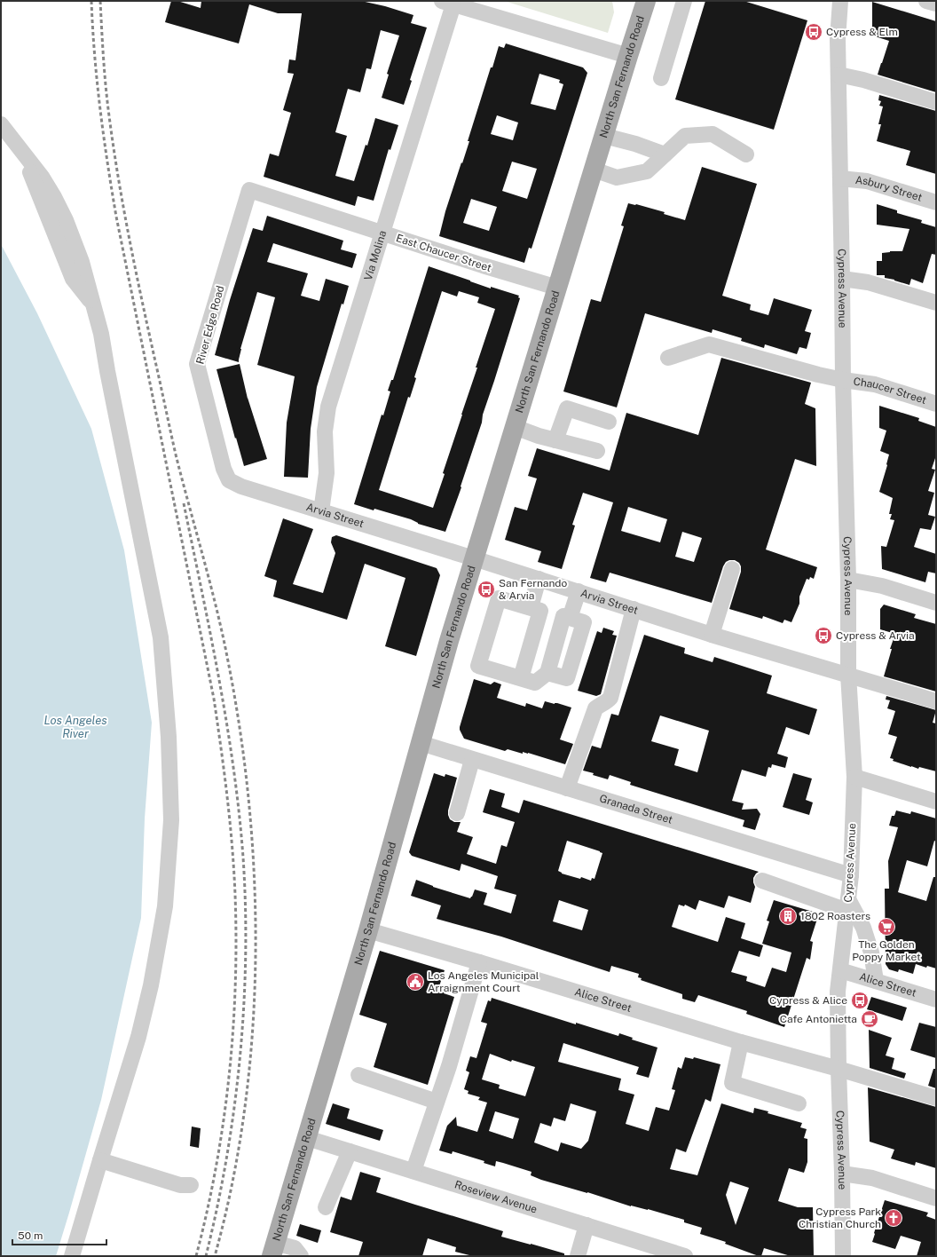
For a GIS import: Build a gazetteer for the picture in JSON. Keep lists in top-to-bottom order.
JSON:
{
  "streets": {
    "main road": ["North San Fernando Road"],
    "street": [
      "Asbury Street",
      "East Chaucer Street",
      "Via Molina",
      "Cypress Avenue",
      "River Edge Road",
      "Chaucer Street",
      "Arvia Street",
      "Granada Street",
      "Alice Street",
      "Roseview Avenue"
    ]
  },
  "crossings": [
    ["North San Fernando Road", "East Chaucer Street"],
    ["North San Fernando Road", "Arvia Street"],
    ["North San Fernando Road", "Granada Street"],
    ["North San Fernando Road", "Alice Street"],
    ["North San Fernando Road", "Roseview Avenue"],
    ["Asbury Street", "Cypress Avenue"],
    ["East Chaucer Street", "Via Molina"],
    ["East Chaucer Street", "River Edge Road"],
    ["Via Molina", "Arvia Street"],
    ["Cypress Avenue", "Chaucer Street"],
    ["Cypress Avenue", "Arvia Street"],
    ["Cypress Avenue", "Granada Street"],
    ["Cypress Avenue", "Alice Street"],
    ["River Edge Road", "Arvia Street"]
  ],
  "water": ["Los Angeles River"],
  "places": {
    "bus stop": [
      "Cypress & Elm",
      "San Fernando & Arvia",
      "Cypress & Arvia",
      "Cypress & Alice"
    ],
    "building": ["1802 Roasters"],
    "supermarket": ["The Golden Poppy Market"],
    "public building": ["Los Angeles Municipal Arraignment Court"],
    "cafe": ["Cafe Antonietta"],
    "church": ["Cypress Park Christian Church"]
  },
  "scale_bar": "50 m"
}
